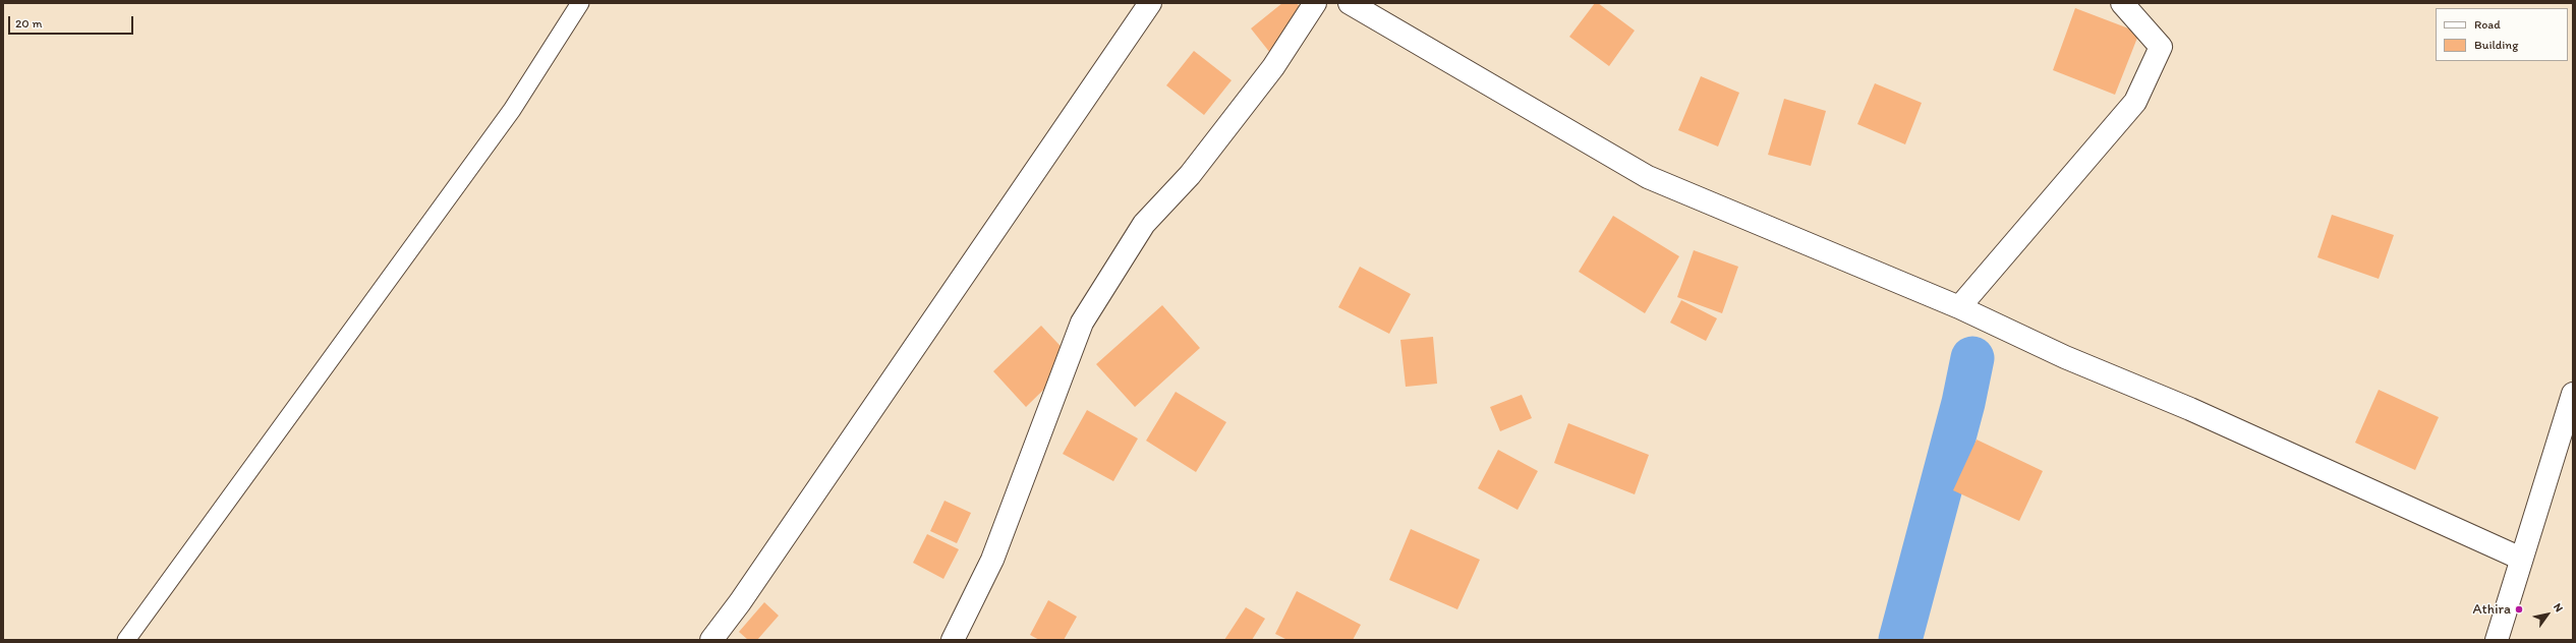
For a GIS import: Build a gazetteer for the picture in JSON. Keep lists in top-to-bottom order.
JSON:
{
  "places": ["Athira"],
  "legend": ["Road", "Building"],
  "scale_bar": "20 m",
  "north": "top right"
}
